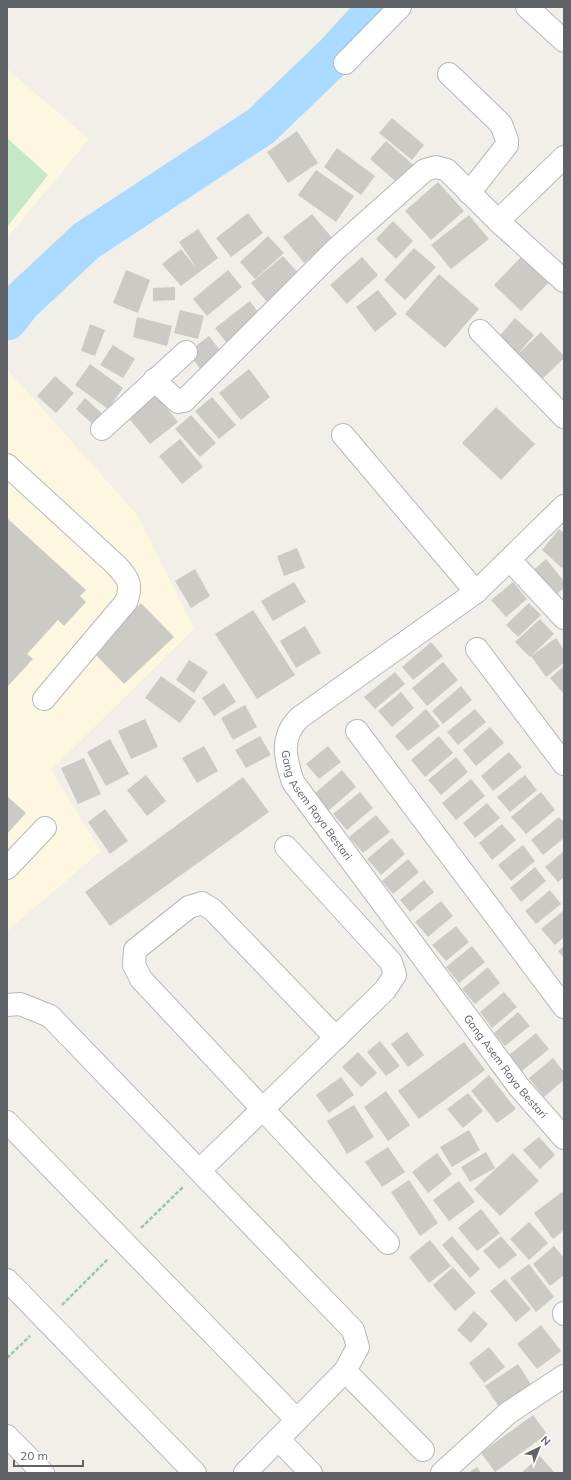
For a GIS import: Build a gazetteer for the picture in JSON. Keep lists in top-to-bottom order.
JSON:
{
  "streets": {
    "street": ["Gang Asem Raya Bestari"]
  },
  "scale_bar": "20 m",
  "north": "top right"
}
